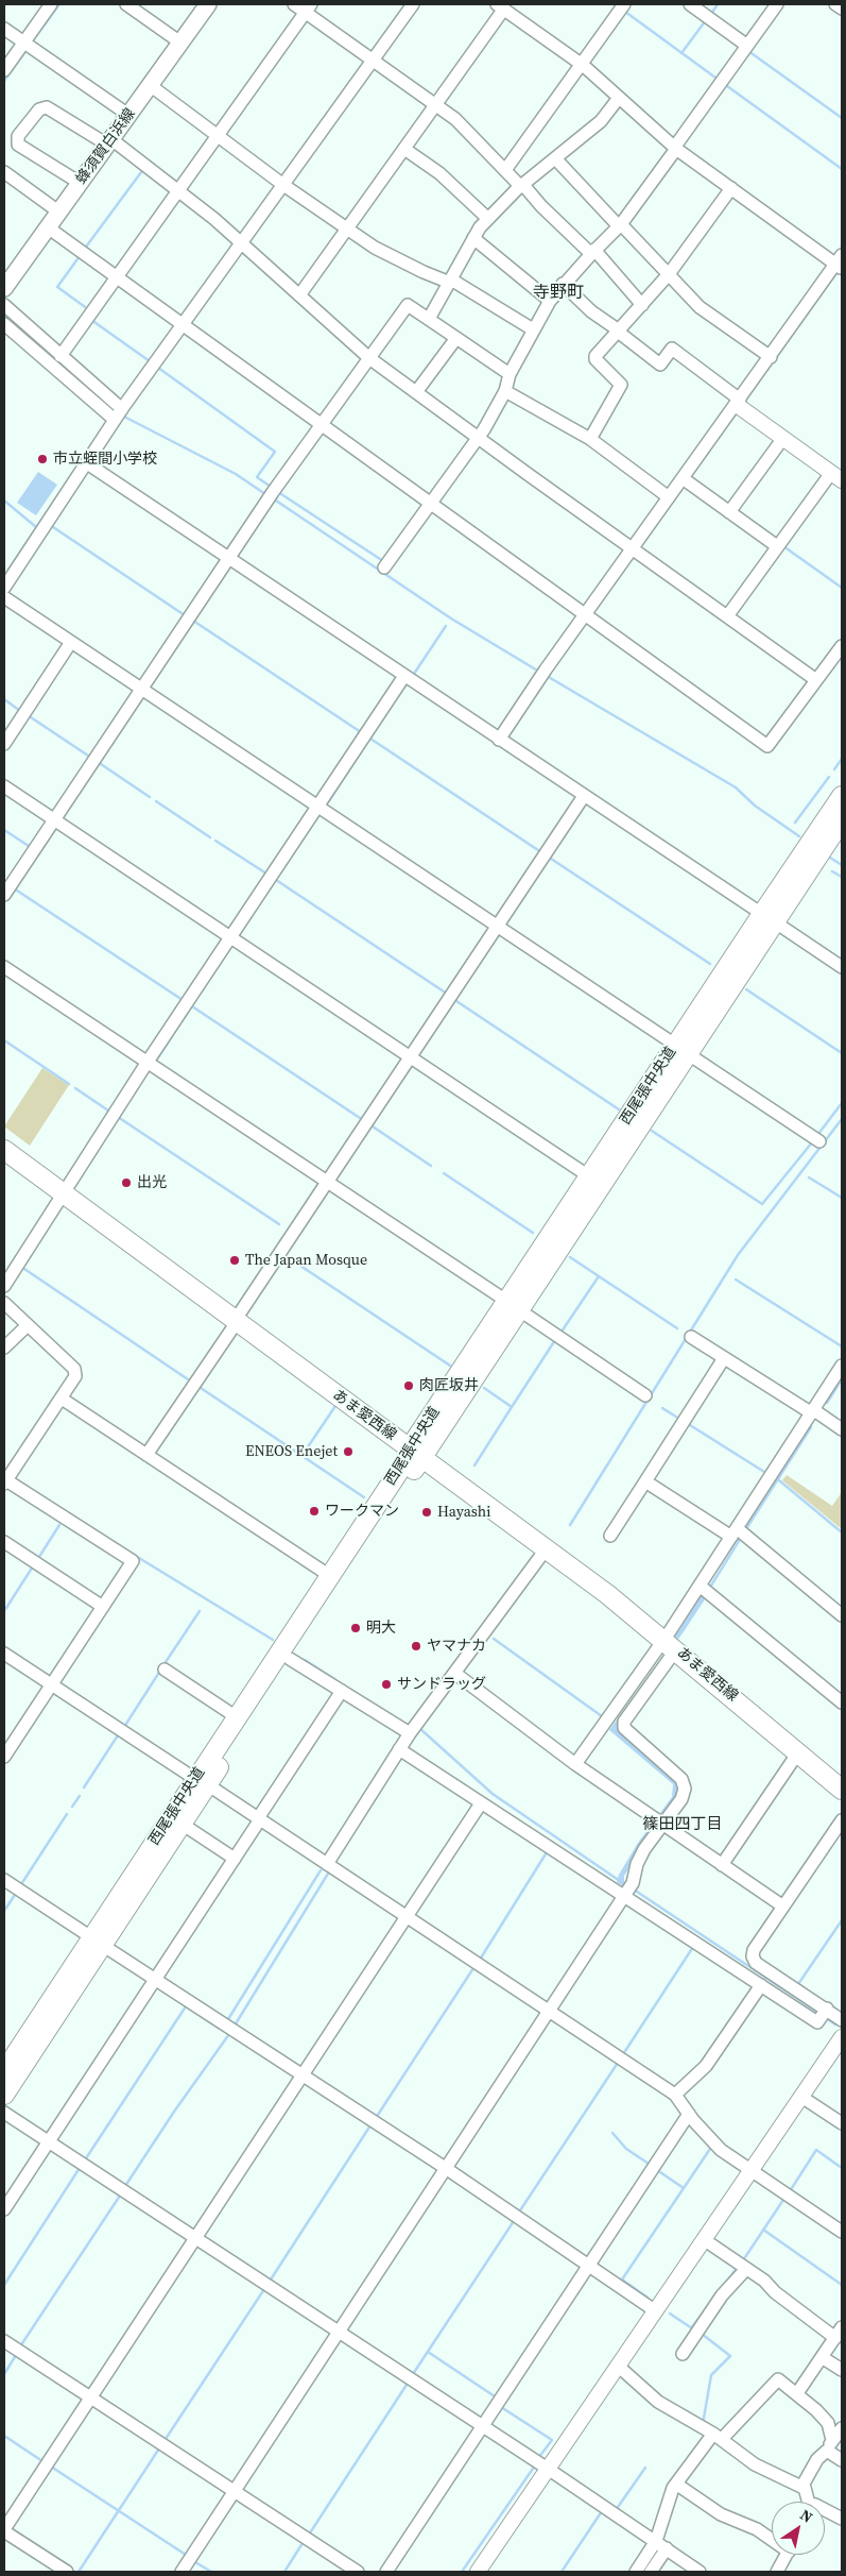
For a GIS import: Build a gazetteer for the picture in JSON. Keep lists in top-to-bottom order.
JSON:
{
  "streets": {
    "main road": ["蜂須賀白浜線", "西尾張中央道", "あま愛西線"]
  },
  "crossings": [
    ["西尾張中央道", "あま愛西線"]
  ],
  "districts": ["寺野町", "篠田四丁目"],
  "places": [
    "市立蛭間小学校",
    "出光",
    "The Japan Mosque",
    "肉匠坂井",
    "ENEOS Enejet",
    "ワークマン",
    "Hayashi",
    "明大",
    "ヤマナカ",
    "サンドラッグ"
  ],
  "north": "top right"
}
